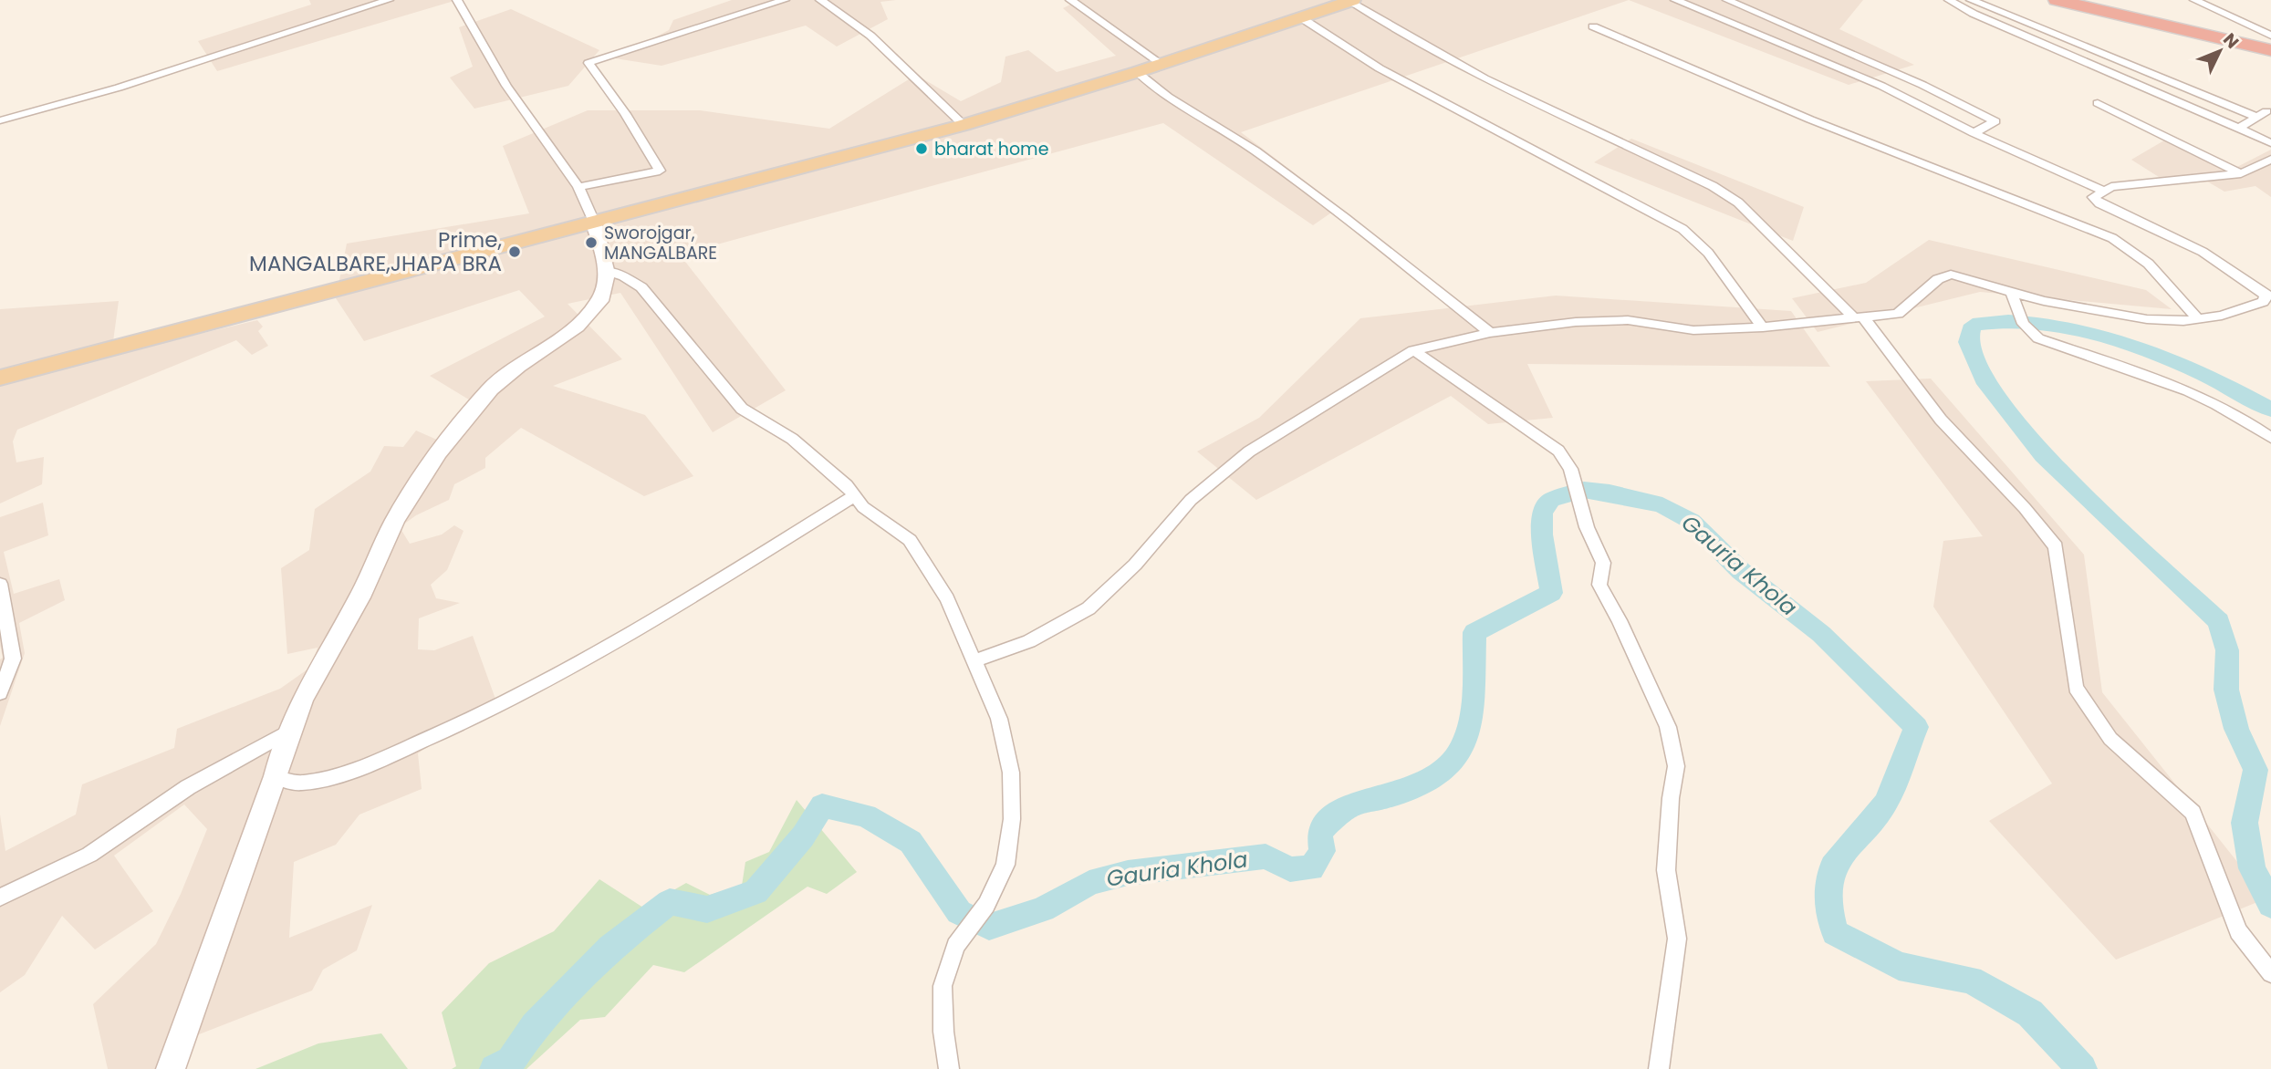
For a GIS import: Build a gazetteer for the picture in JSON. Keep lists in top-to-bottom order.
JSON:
{
  "water": ["Gauria Khola"],
  "places": ["bharat home", "Sworojgar, MANGALBARE", "Prime, MANGALBARE,JHAPA BRA"],
  "north": "top right"
}
